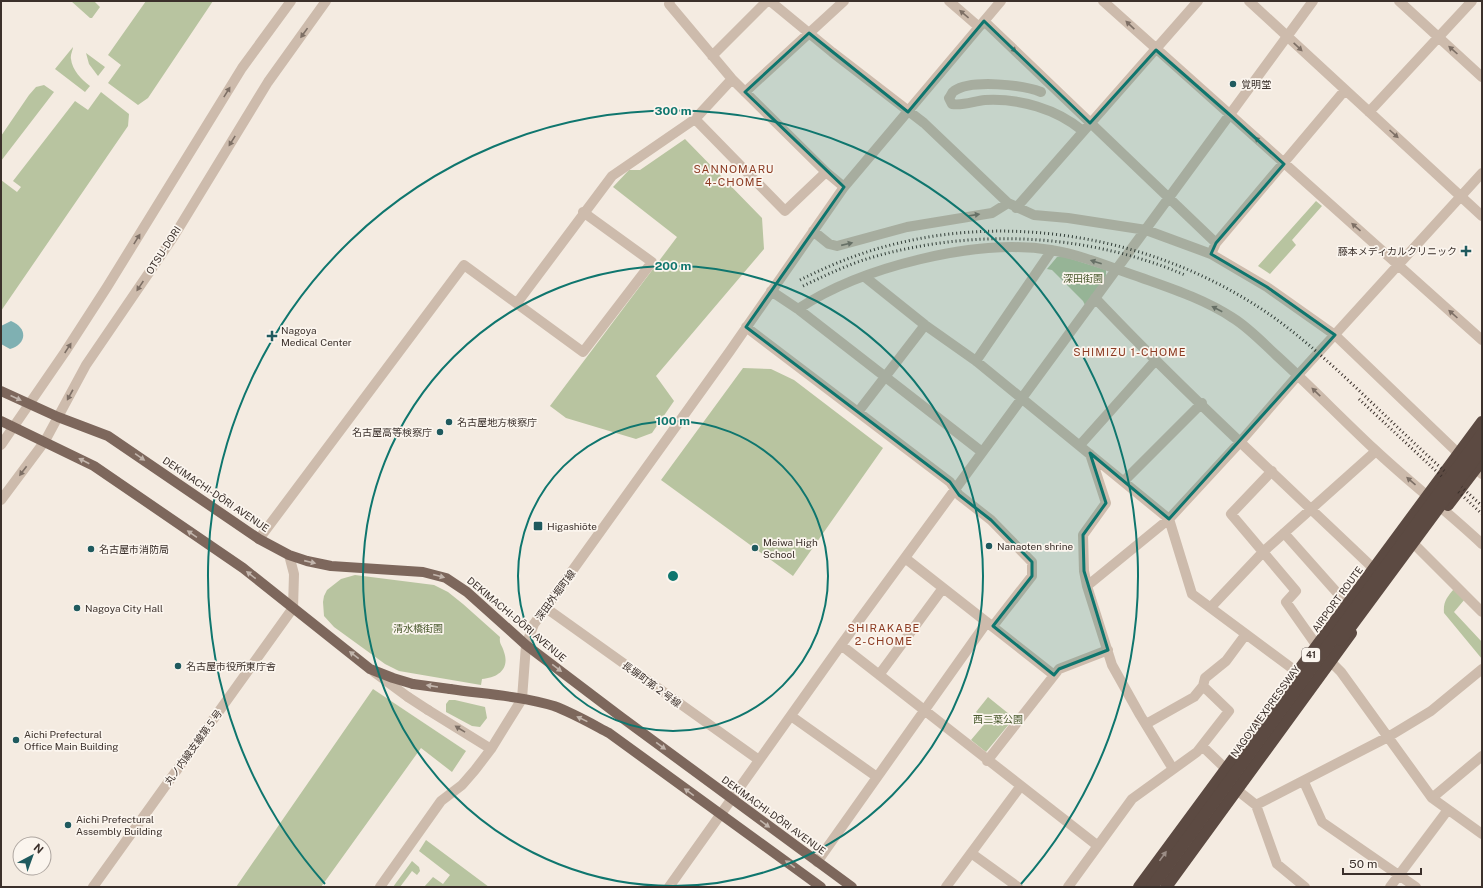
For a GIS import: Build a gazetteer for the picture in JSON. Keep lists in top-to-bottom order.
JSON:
{
  "streets": {
    "highway": ["AIRPORT ROUTE", "41", "NAGOYA EXPRESSWAY"],
    "main road": ["DEKIMACHI-DŌRI AVENUE"],
    "street": [
      "OTSU-DORI",
      "深田外堀町線",
      "長塀町第２号線",
      "丸ノ内線支線第５号"
    ]
  },
  "crossings": [
    ["OTSU-DORI", "DEKIMACHI-DŌRI AVENUE"],
    ["DEKIMACHI-DŌRI AVENUE", "深田外堀町線"],
    ["深田外堀町線", "長塀町第２号線"]
  ],
  "districts": ["SANNOMARU 4-CHOME", "SHIMIZU 1-CHOME", "SHIRAKABE 2-CHOME"],
  "parks": ["深田街園", "清水橋街園", "西二葉公園"],
  "places": {
    "other": [
      "覚明堂",
      "名古屋地方検察庁",
      "名古屋高等検察庁",
      "Nanaoten shrine",
      "Meiwa High School",
      "名古屋市消防局",
      "Nagoya City Hall",
      "名古屋市役所東庁舎",
      "Aichi Prefectural Office Main Building",
      "Aichi Prefectural Assembly Building"
    ],
    "health": ["藤本メディカルクリニック", "Nagoya Medical Center"],
    "transit": ["Higashiōte"]
  },
  "scale_bar": "50 m",
  "north": "top right",
  "rings": ["300 m", "200 m", "100 m"]
}
